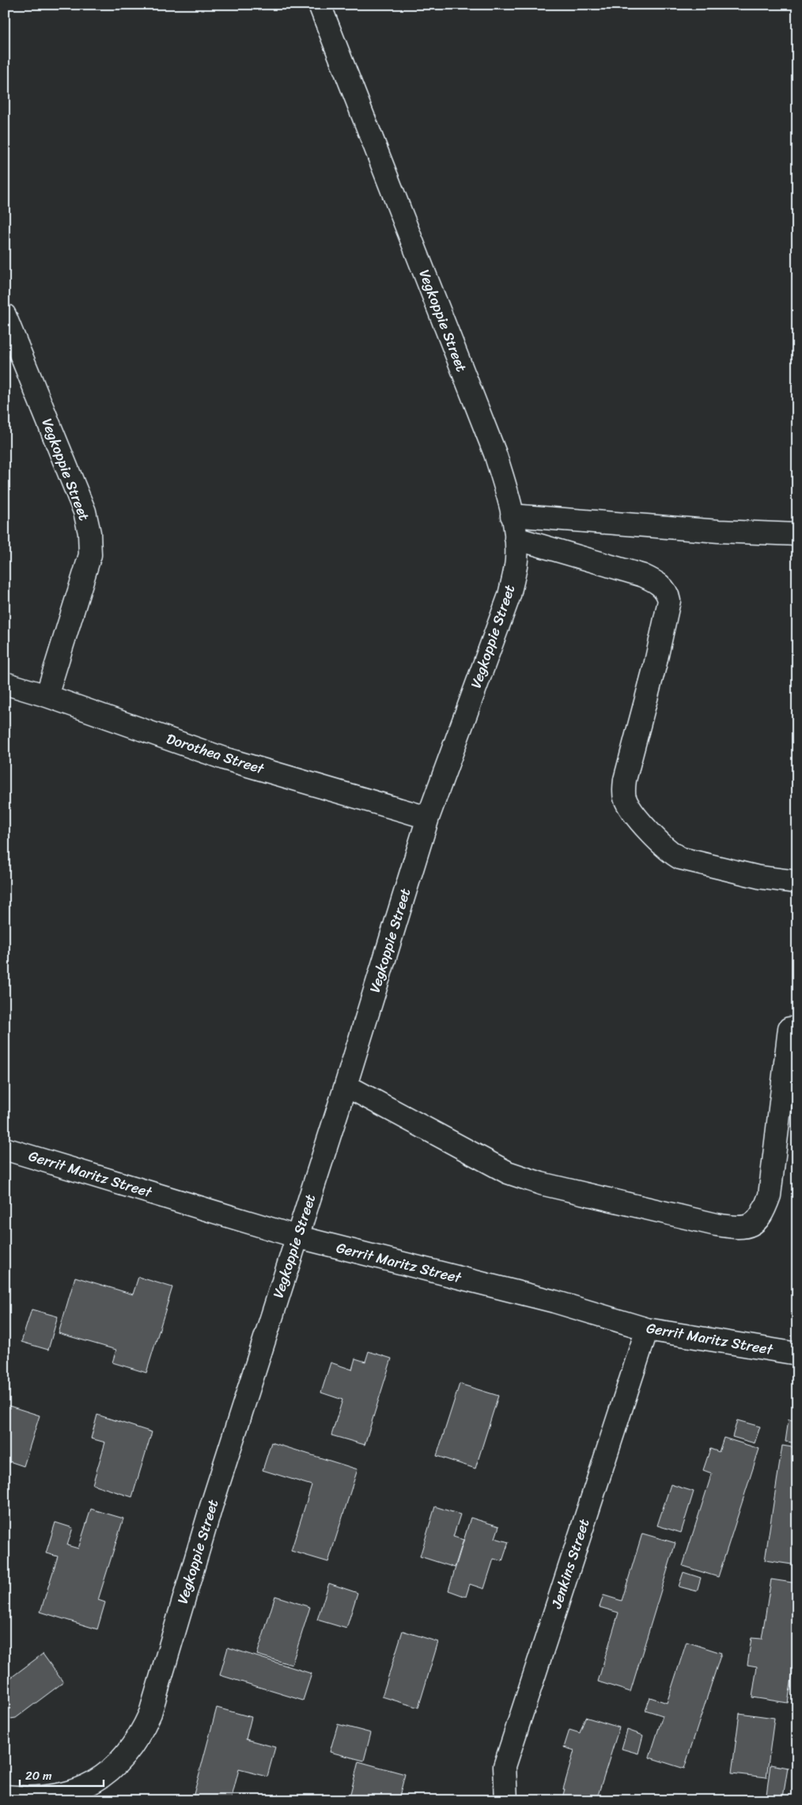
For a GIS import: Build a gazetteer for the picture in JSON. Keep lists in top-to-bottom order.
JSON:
{
  "streets": {
    "street": [
      "Vegkoppie Street",
      "Dorothea Street",
      "Gerrit Maritz Street",
      "Jenkins Street"
    ]
  },
  "crossings": [
    ["Vegkoppie Street", "Dorothea Street"],
    ["Vegkoppie Street", "Gerrit Maritz Street"],
    ["Gerrit Maritz Street", "Jenkins Street"]
  ],
  "scale_bar": "20 m"
}
